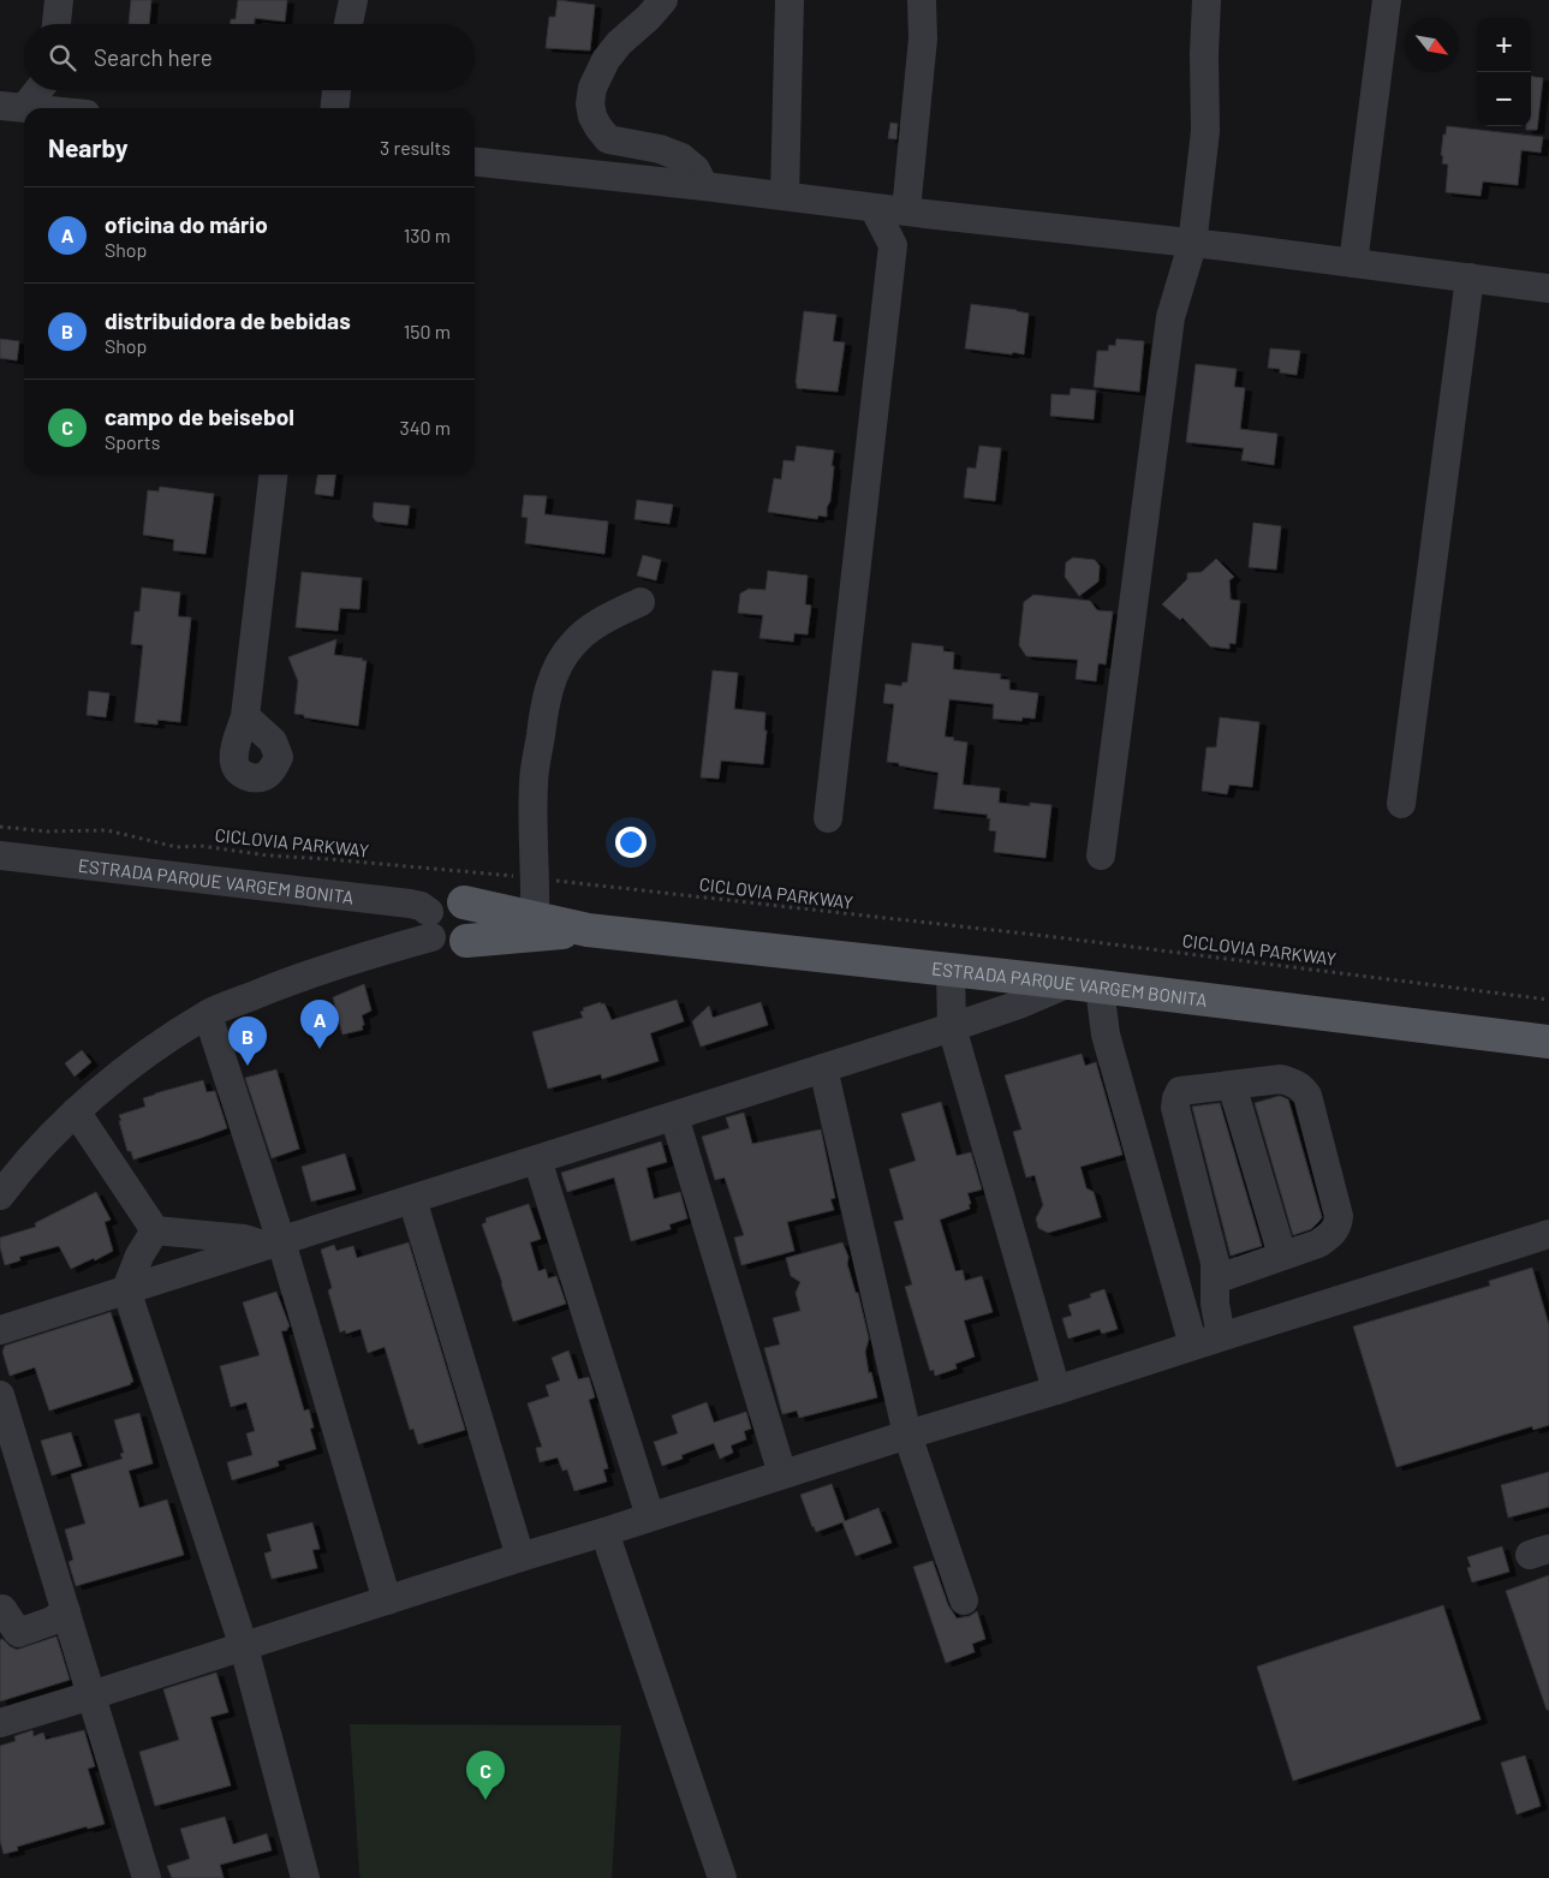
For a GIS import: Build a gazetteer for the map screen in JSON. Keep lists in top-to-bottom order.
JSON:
{
  "streets": {
    "main road": ["ESTRADA PARQUE VARGEM BONITA"],
    "path": ["CICLOVIA PARKWAY"]
  },
  "north": "bottom right",
  "page": {
    "map_buttons": ["+", "−"],
    "search": "Search here",
    "heading": ["Nearby", "3 results"],
    "list": [
      {
        "mark": "A",
        "name": "oficina do mário",
        "note": "Shop",
        "value": "130 m"
      },
      {
        "mark": "B",
        "name": "distribuidora de bebidas",
        "note": "Shop",
        "value": "150 m"
      },
      {
        "mark": "C",
        "name": "campo de beisebol",
        "note": "Sports",
        "value": "340 m"
      }
    ],
    "pins": ["A", "B", "C"]
  }
}
